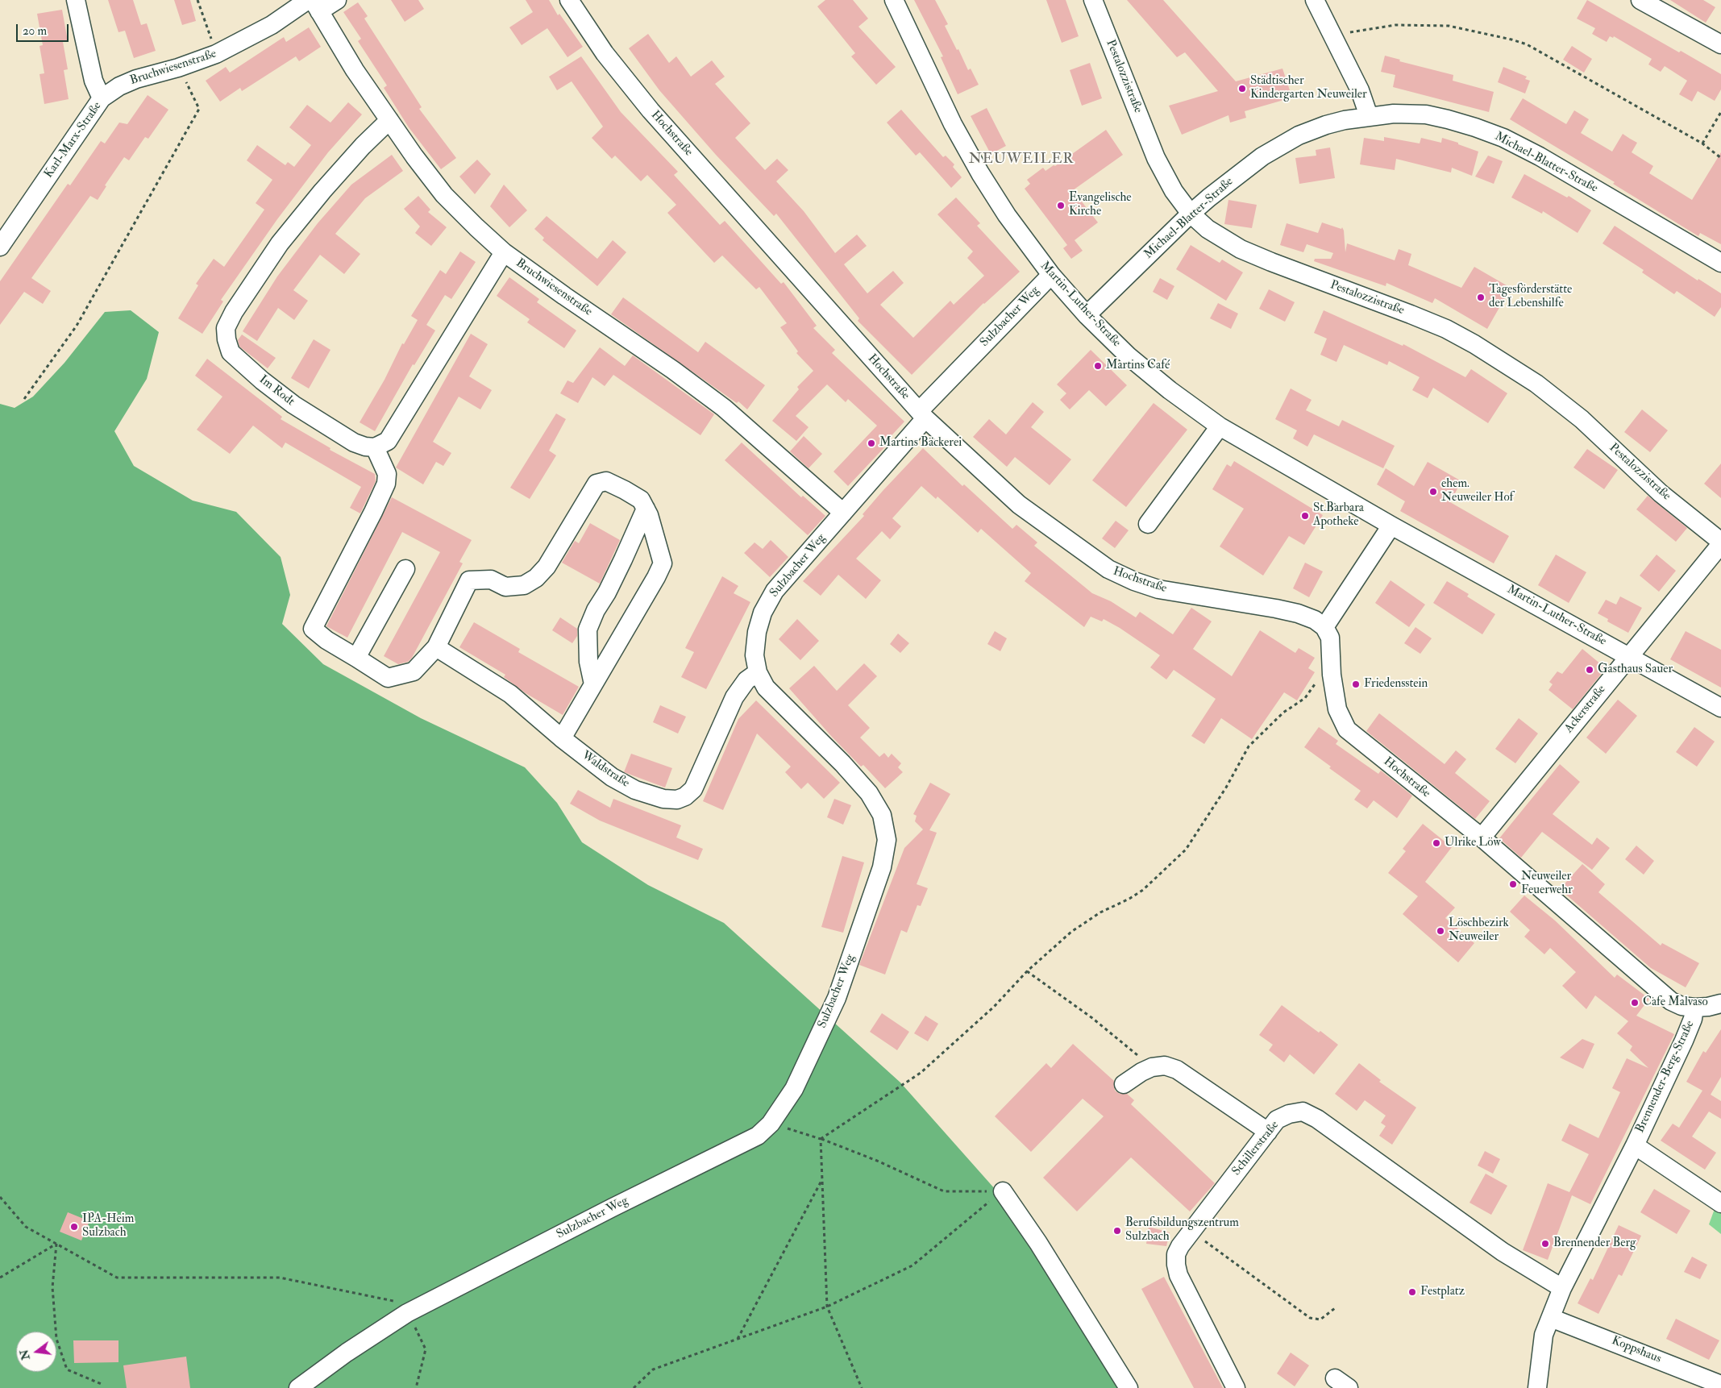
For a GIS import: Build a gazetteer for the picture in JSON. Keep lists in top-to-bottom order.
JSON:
{
  "streets": {
    "street": [
      "Bruchwiesenstraße",
      "Pestalozzistraße",
      "Hochstraße",
      "Karl-Marx-Straße",
      "Michael-Blatter-Straße",
      "Martin-Luther-Straße",
      "Sulzbacher Weg",
      "Im Rodt",
      "Ackerstraße",
      "Waldstraße",
      "Brennender-Berg-Straße",
      "Schillerstraße",
      "Koppshaus"
    ]
  },
  "crossings": [
    ["Bruchwiesenstraße", "Karl-Marx-Straße"],
    ["Bruchwiesenstraße", "Sulzbacher Weg"],
    ["Bruchwiesenstraße", "Im Rodt"],
    ["Pestalozzistraße", "Michael-Blatter-Straße"],
    ["Pestalozzistraße", "Ackerstraße"],
    ["Hochstraße", "Sulzbacher Weg"],
    ["Hochstraße", "Ackerstraße"],
    ["Hochstraße", "Brennender-Berg-Straße"],
    ["Michael-Blatter-Straße", "Martin-Luther-Straße"],
    ["Martin-Luther-Straße", "Sulzbacher Weg"],
    ["Martin-Luther-Straße", "Ackerstraße"],
    ["Sulzbacher Weg", "Waldstraße"],
    ["Brennender-Berg-Straße", "Schillerstraße"],
    ["Brennender-Berg-Straße", "Koppshaus"]
  ],
  "districts": ["NEUWEILER"],
  "places": [
    "Städtischer Kindergarten Neuweiler",
    "Evangelische Kirche",
    "Tagesförderstätte der Lebenshilfe",
    "Martins Café",
    "Martins Bäckerei",
    "ehem. Neuweiler Hof",
    "St.Barbara Apotheke",
    "Gasthaus Sauer",
    "Friedensstein",
    "Ulrike Löw",
    "Neuweiler Feuerwehr",
    "Löschbezirk Neuweiler",
    "Cafe Malvaso",
    "IPA-Heim Sulzbach",
    "Berufsbildungszentrum Sulzbach",
    "Brennender Berg",
    "Festplatz"
  ],
  "scale_bar": "20 m",
  "north": "left"
}
